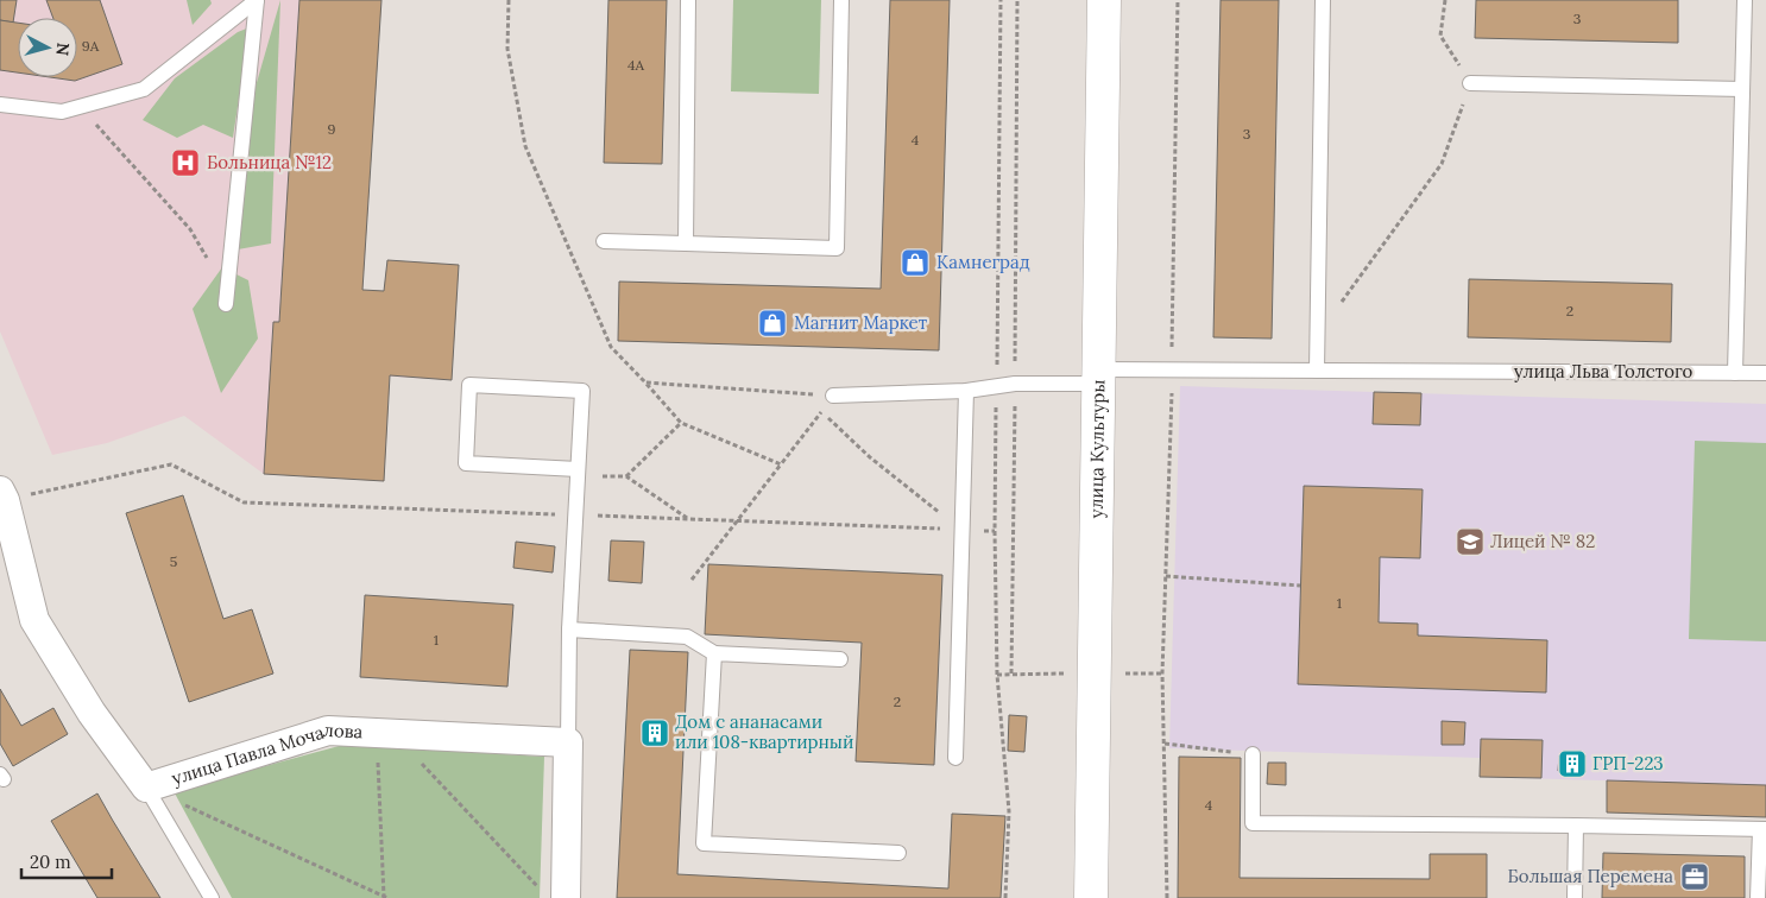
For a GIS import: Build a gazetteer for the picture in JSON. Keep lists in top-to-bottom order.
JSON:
{
  "streets": {
    "main road": ["улица Культуры"],
    "street": ["улица Павла Мочалова"],
    "lane": ["улица Льва Толстого"]
  },
  "crossings": [
    ["улица Льва Толстого", "улица Культуры"]
  ],
  "places": {
    "hospital": ["Больница №12"],
    "shop": ["Камнеград", "Магнит Маркет"],
    "school or university": ["Лицей № 82"],
    "building": ["Дом с ананасами или 108-квартирный", "ГРП-223"],
    "office": ["Большая Перемена"]
  },
  "house_numbers": [
    "3",
    "9А",
    "4А",
    "9",
    "3",
    "4",
    "2",
    "5",
    "1",
    "1",
    "2",
    "4"
  ],
  "scale_bar": "20 m",
  "north": "right"
}
